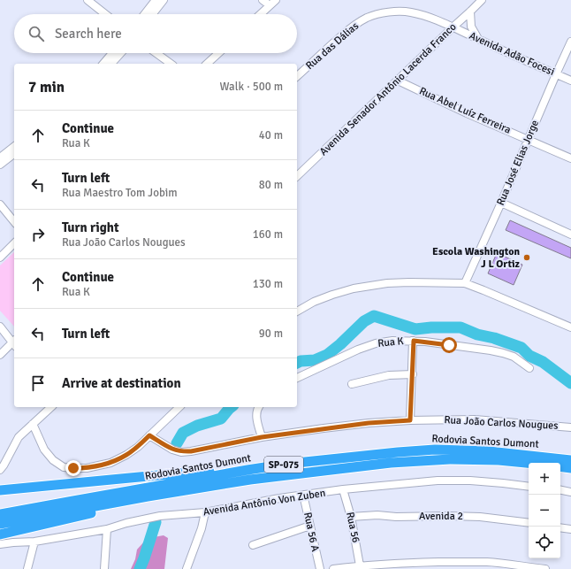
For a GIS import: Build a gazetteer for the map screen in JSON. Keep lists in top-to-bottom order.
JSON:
{
  "streets": {
    "highway": ["Rodovia Santos Dumont", "SP-075"],
    "street": [
      "Rua das Dálias",
      "Avenida Adão Focesi",
      "Avenida Senador Antônio Lacerda Franco",
      "Rua Abel Luíz Ferreira",
      "Rua José Elias Jorge",
      "Rua K",
      "Rua João Carlos Nougues",
      "Avenida Antônio Von Zuben",
      "Avenida 2",
      "Rua 56",
      "Rua 56 A"
    ]
  },
  "crossings": [
    ["Rua das Dálias", "Avenida Adão Focesi"],
    ["Rua das Dálias", "Avenida Senador Antônio Lacerda Franco"],
    ["Avenida Adão Focesi", "Avenida Senador Antônio Lacerda Franco"],
    ["Avenida Adão Focesi", "Rua José Elias Jorge"],
    ["Avenida Senador Antônio Lacerda Franco", "Rua Abel Luíz Ferreira"],
    ["Rua Abel Luíz Ferreira", "Rua José Elias Jorge"],
    ["Avenida Antônio Von Zuben", "Rua 56"],
    ["Avenida Antônio Von Zuben", "Rua 56 A"],
    ["Avenida 2", "Rua 56"]
  ],
  "places": ["Escola Washington J L Ortiz"],
  "page": {
    "search": "Search here",
    "heading": ["7 min", "Walk · 500 m"],
    "list": [
      ["Continue", "Rua K", "40 m"],
      ["Turn left", "Rua Maestro Tom Jobim", "80 m"],
      ["Turn right", "Rua João Carlos Nougues", "160 m"],
      ["Continue", "Rua K", "130 m"],
      ["Turn left", "90 m"],
      "Arrive at destination"
    ],
    "map_buttons": ["+", "−"]
  }
}
